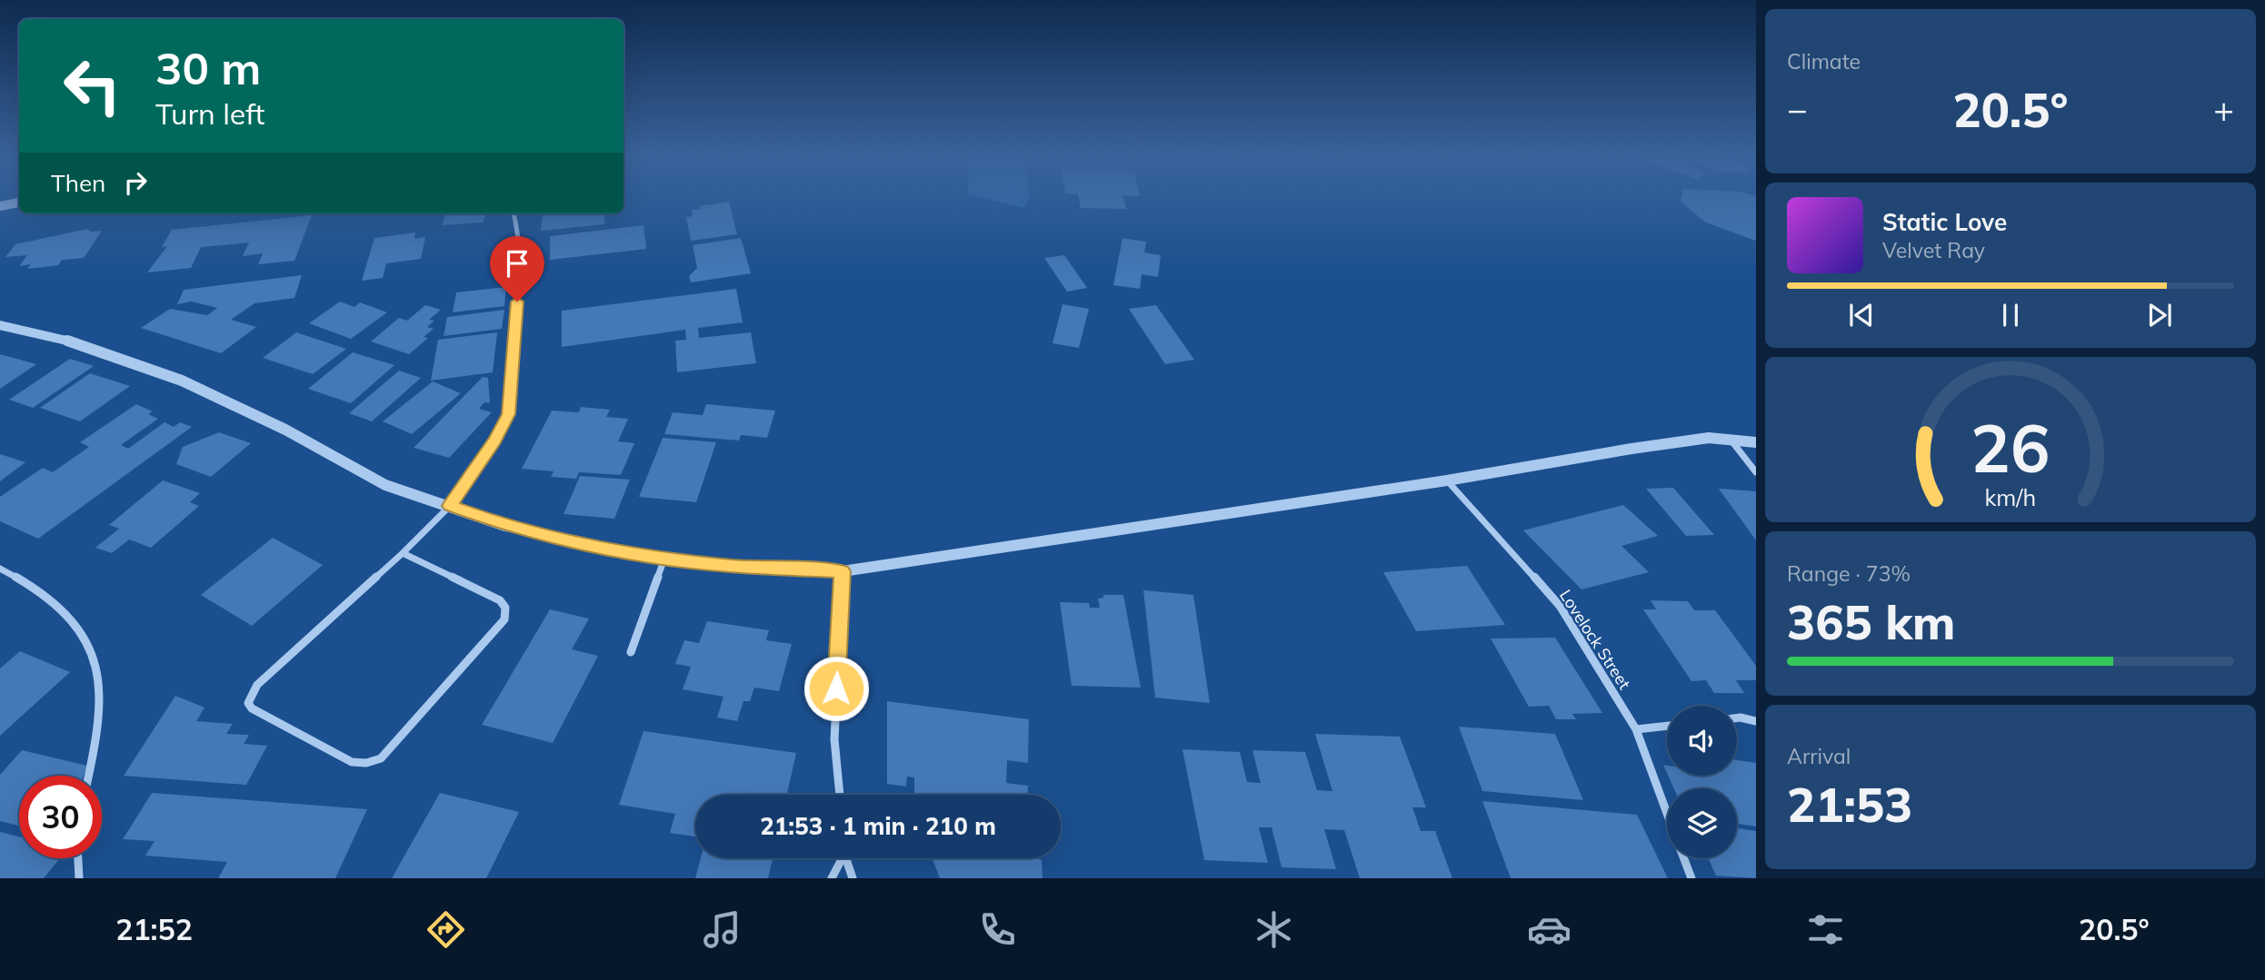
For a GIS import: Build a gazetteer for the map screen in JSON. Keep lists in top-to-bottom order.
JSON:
{
  "streets": {
    "street": ["Lovelock Street"]
  },
  "page": {
    "tile": [
      "Climate",
      ["Range · 73%", "365 km"],
      ["Arrival", "21:53"]
    ],
    "turn": ["30 m", "Turn left"],
    "heat": ["−", "20.5°", "+"],
    "then": "Then",
    "song": ["Static Love", "Velvet Ray"],
    "limit": "30",
    "trip": "21:53 · 1 min · 210 m",
    "tabs": ["21:52", "20.5°"],
    "gauge": ["26", "km/h"]
  }
}
